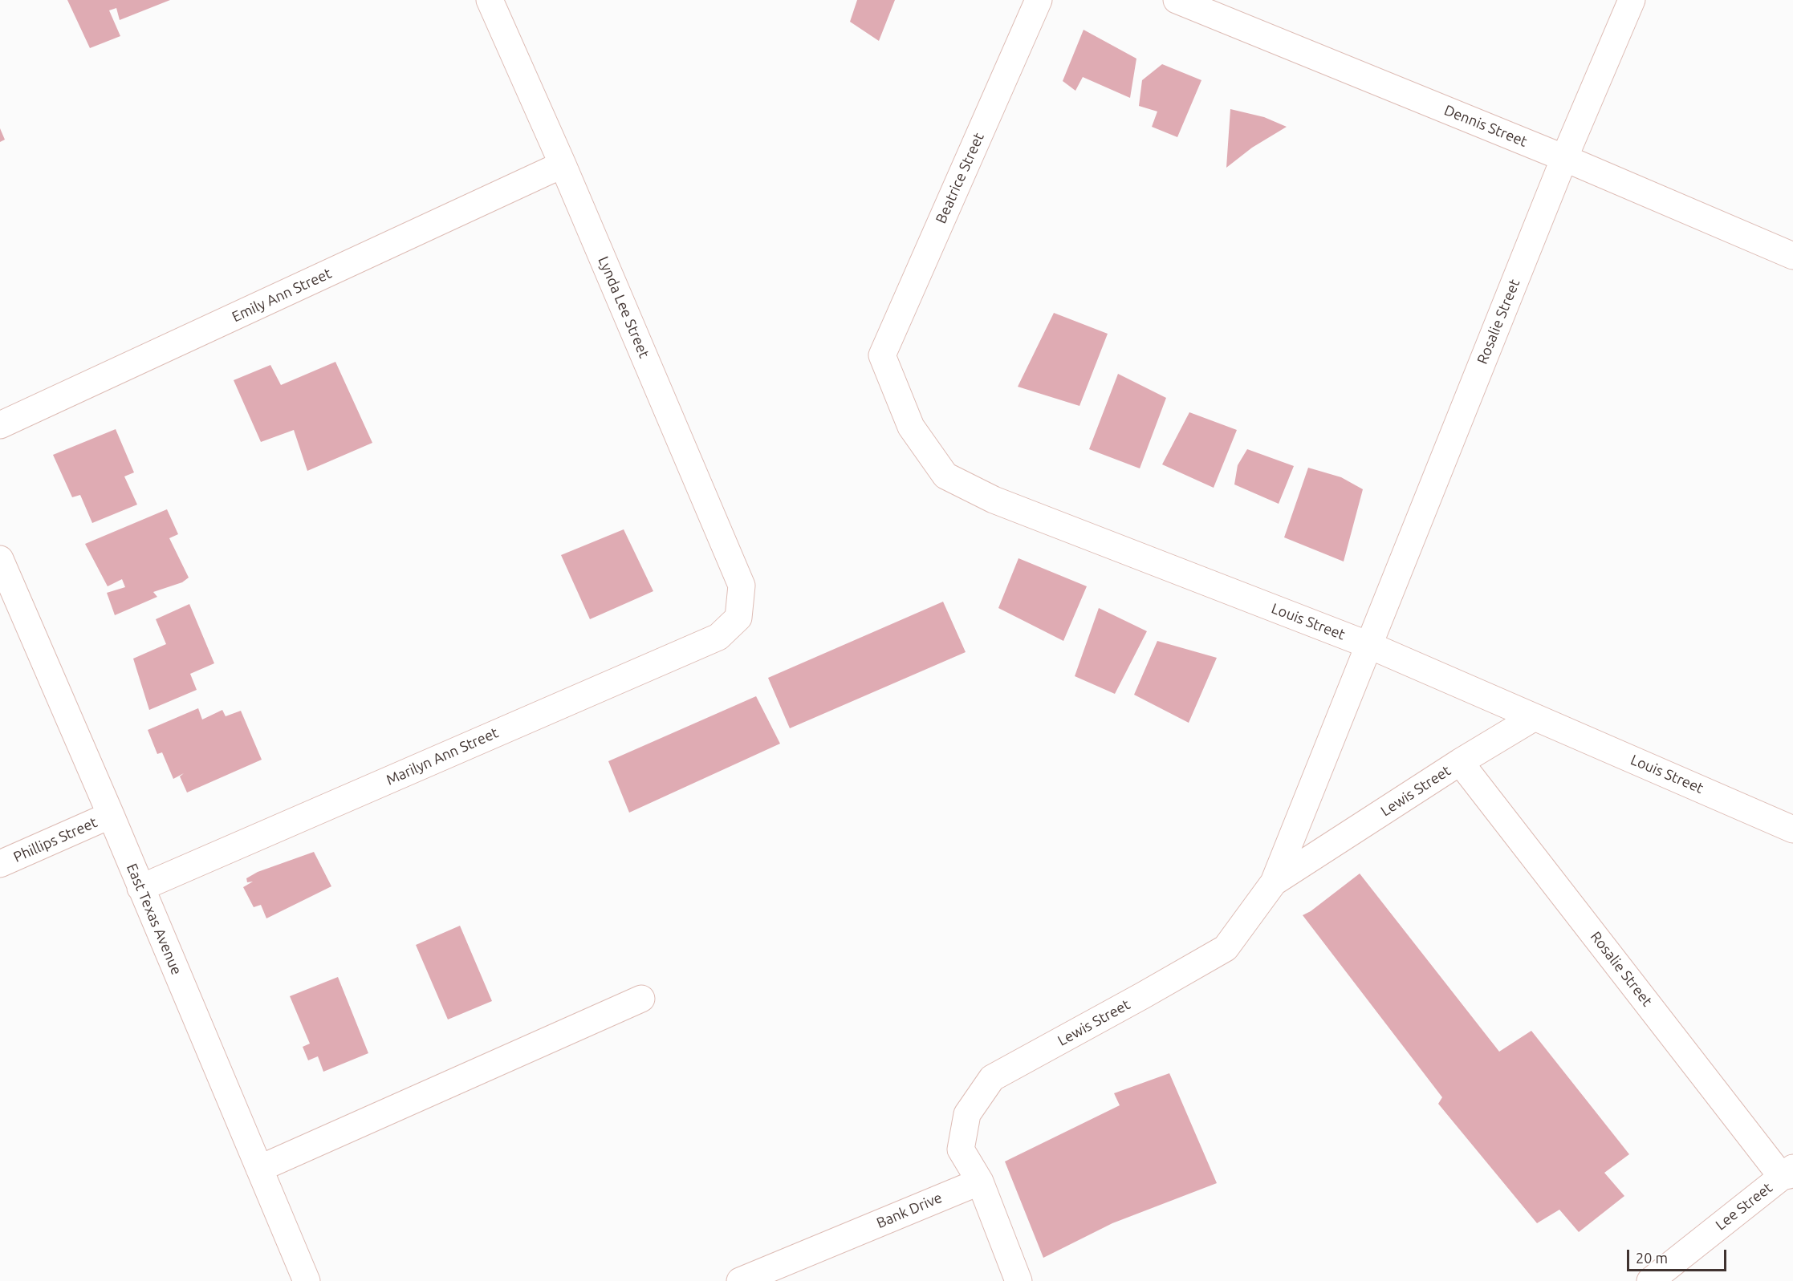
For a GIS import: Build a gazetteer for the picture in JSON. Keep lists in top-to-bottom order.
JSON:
{
  "streets": {
    "street": [
      "Dennis Street",
      "Beatrice Street",
      "Emily Ann Street",
      "Lynda Lee Street",
      "Rosalie Street",
      "Louis Street",
      "Marilyn Ann Street",
      "Lewis Street",
      "Phillips Street",
      "East Texas Avenue",
      "Lee Street",
      "Bank Drive"
    ]
  },
  "crossings": [
    ["Dennis Street", "Rosalie Street"],
    ["Beatrice Street", "Louis Street"],
    ["Emily Ann Street", "Lynda Lee Street"],
    ["Lynda Lee Street", "Marilyn Ann Street"],
    ["Rosalie Street", "Louis Street"],
    ["Rosalie Street", "Lewis Street"],
    ["Rosalie Street", "Lee Street"],
    ["Louis Street", "Lewis Street"],
    ["Marilyn Ann Street", "East Texas Avenue"],
    ["Lewis Street", "Bank Drive"],
    ["Phillips Street", "East Texas Avenue"]
  ],
  "scale_bar": "20 m"
}
